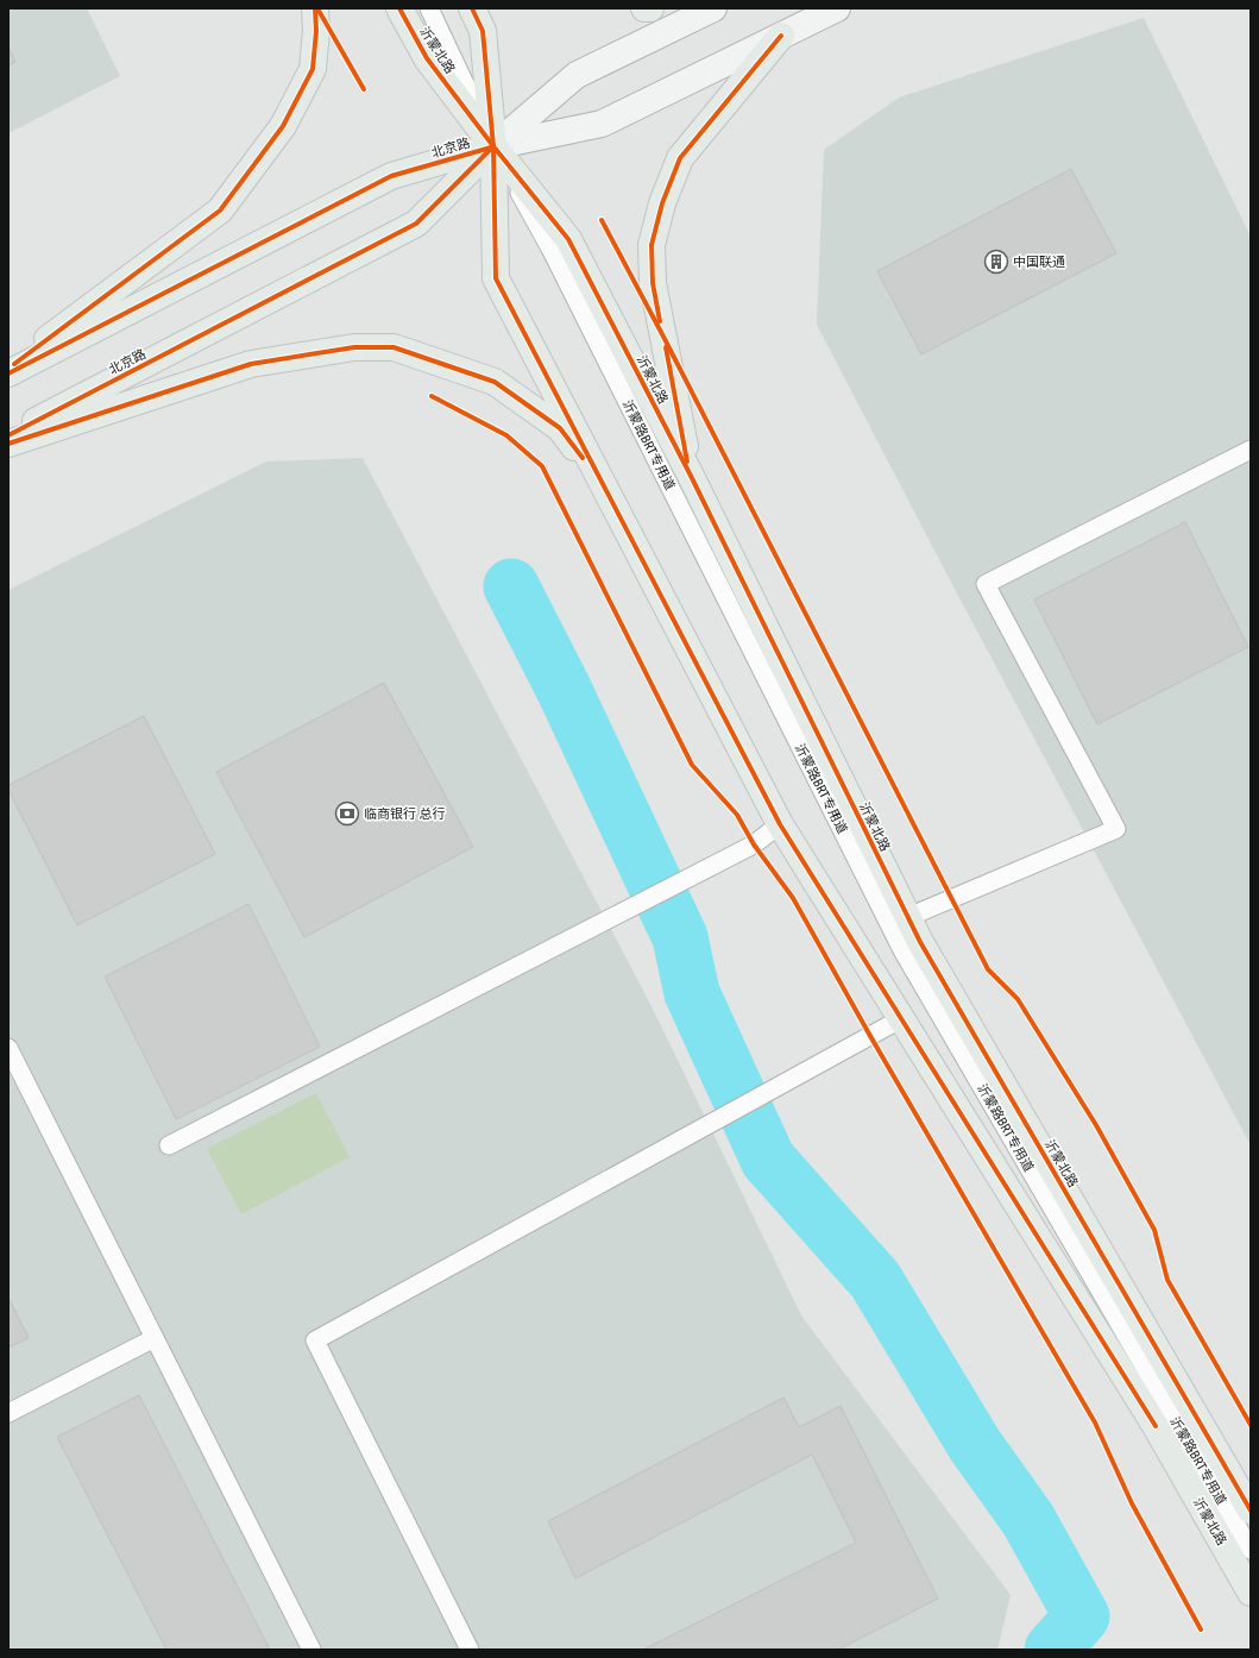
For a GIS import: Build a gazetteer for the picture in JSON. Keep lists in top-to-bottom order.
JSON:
{
  "streets": {
    "main road": ["沂蒙北路", "北京路"],
    "lane": ["沂蒙路BRT专用道"]
  },
  "crossings": [
    ["沂蒙北路", "北京路"],
    ["沂蒙北路", "沂蒙路BRT专用道"],
    ["北京路", "沂蒙路BRT专用道"]
  ],
  "places": {
    "building": ["中国联通"],
    "bank": ["临商银行 总行"]
  }
}
